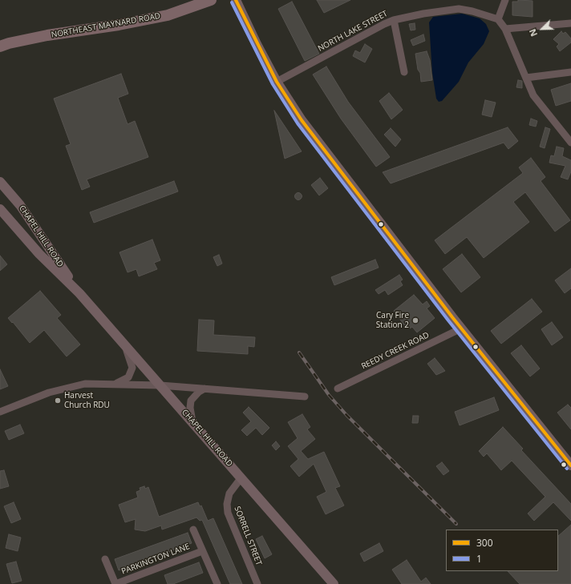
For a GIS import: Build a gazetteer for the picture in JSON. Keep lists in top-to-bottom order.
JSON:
{
  "streets": {
    "main road": ["NORTHEAST MAYNARD ROAD", "CHAPEL HILL ROAD"],
    "street": [
      "NORTH LAKE STREET",
      "REEDY CREEK ROAD",
      "SORRELL STREET",
      "PARKINGTON LANE"
    ]
  },
  "crossings": [
    ["CHAPEL HILL ROAD", "SORRELL STREET"]
  ],
  "places": ["Cary Fire Station 2", "Harvest Church RDU"],
  "lines": ["transit line 300", "transit line 1"],
  "legend": ["300", "1"],
  "north": "bottom left"
}
